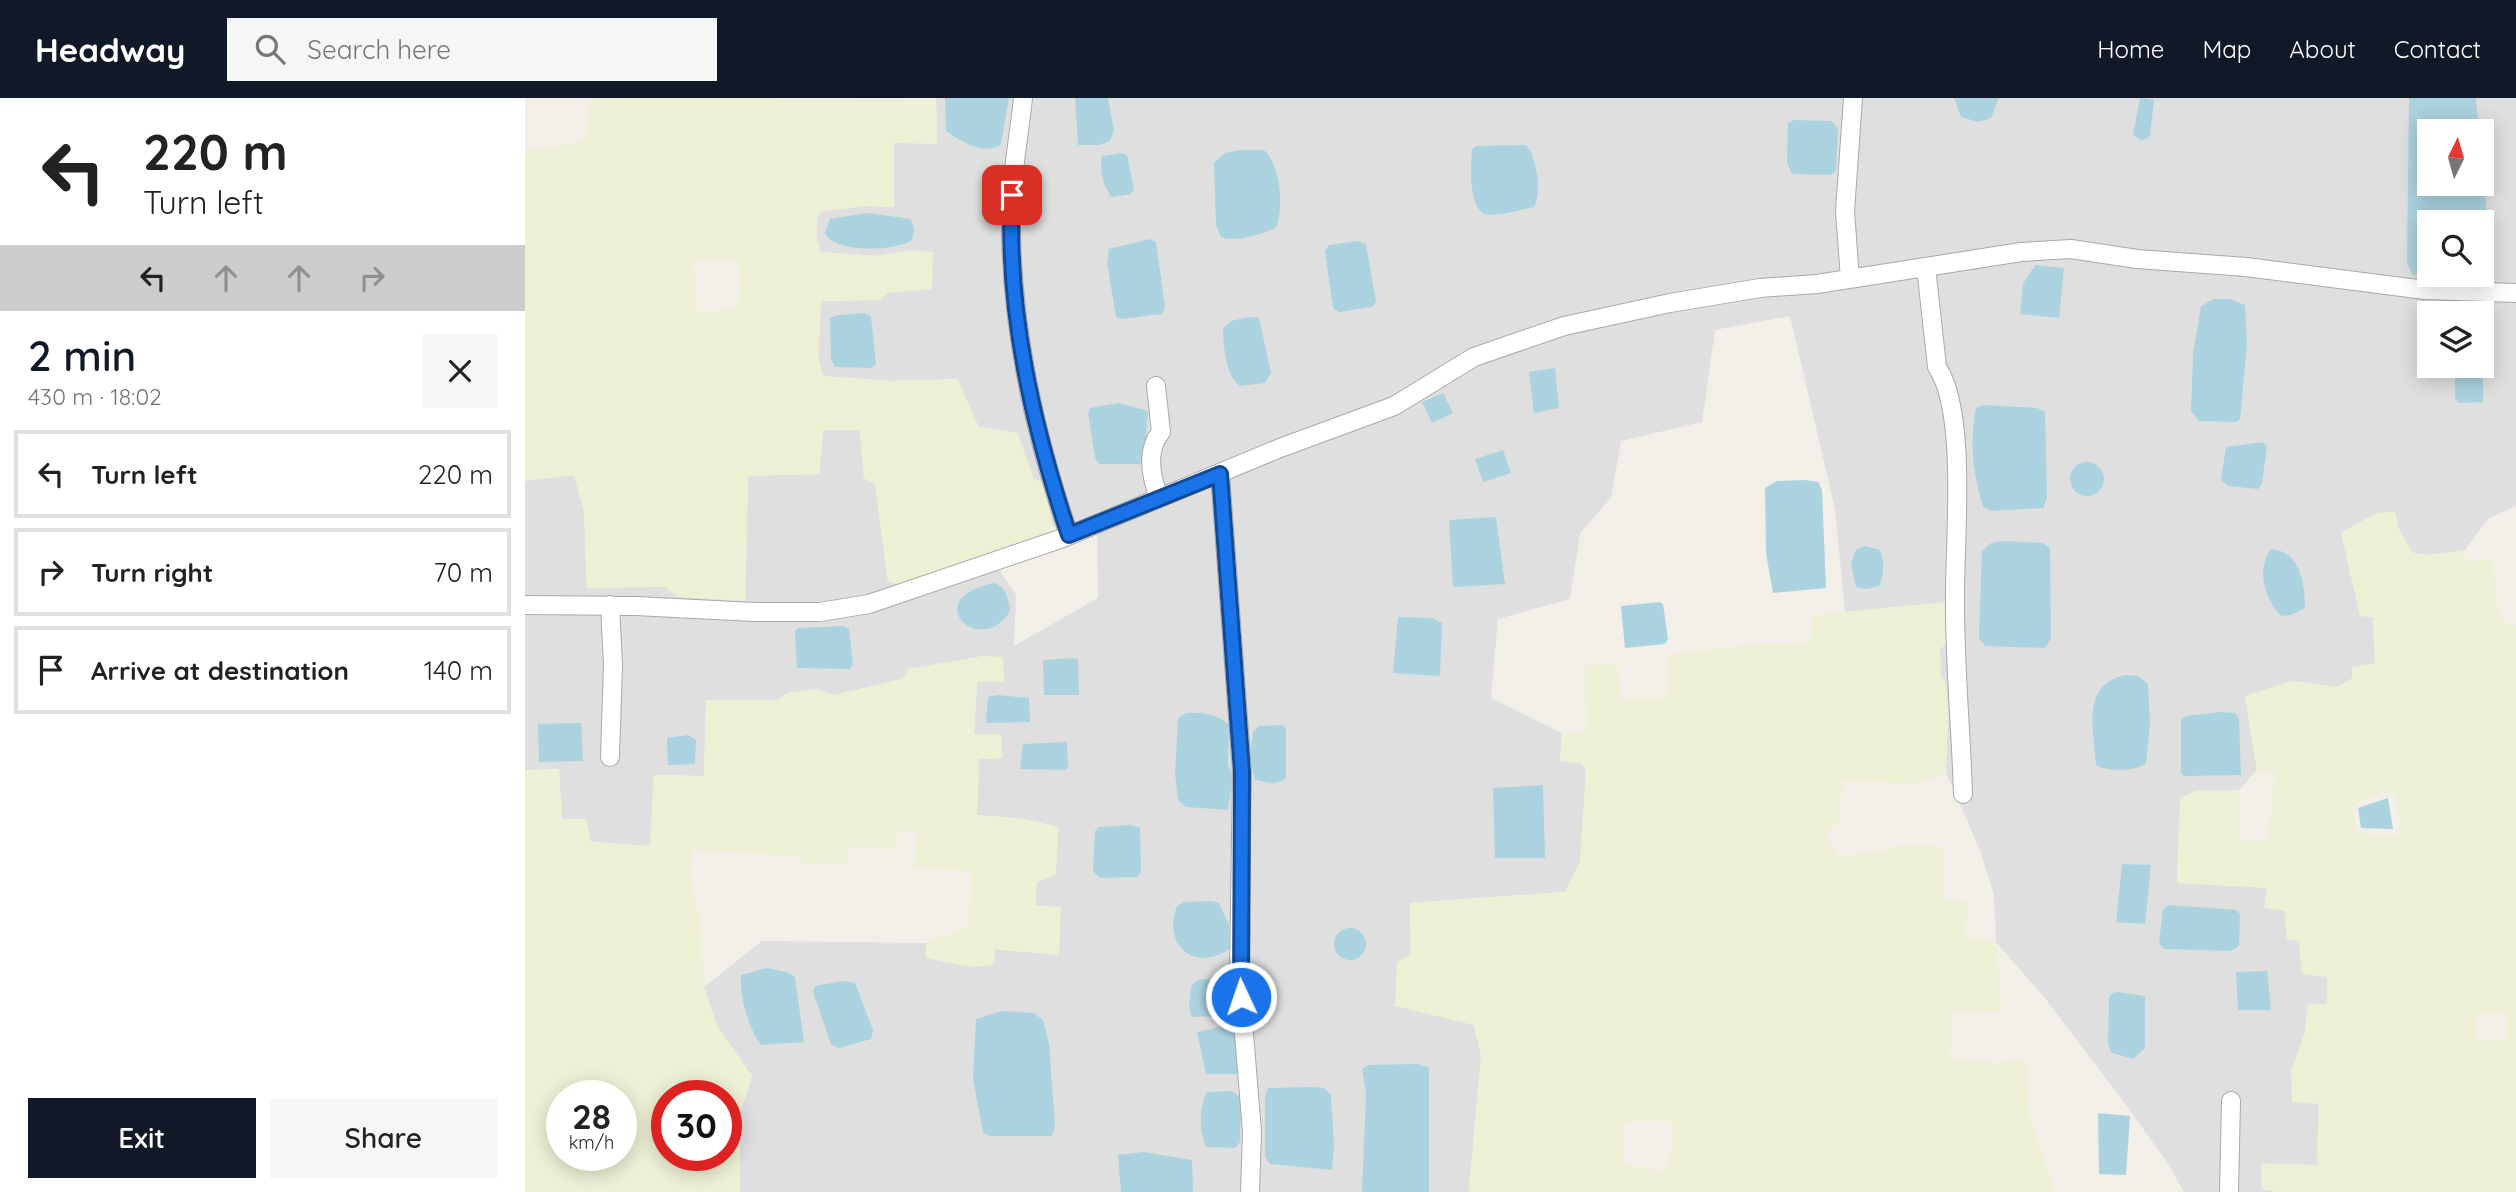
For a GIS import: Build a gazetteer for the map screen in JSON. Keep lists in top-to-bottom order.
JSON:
{
  "north": "top",
  "page": {
    "header": "Headway",
    "search": "Search here",
    "nav": [
      "Home",
      "Map",
      "About",
      "Contact"
    ],
    "turn": ["220 m", "Turn left"],
    "heading": ["2 min", "430 m · 18:02"],
    "list": [
      {
        "name": "Turn left",
        "value": "220 m"
      },
      {
        "name": "Turn right",
        "value": "70 m"
      },
      {
        "name": "Arrive at destination",
        "value": "140 m"
      }
    ],
    "speed": "28 km/h",
    "limit": "30",
    "buttons": ["Exit", "Share"]
  }
}
